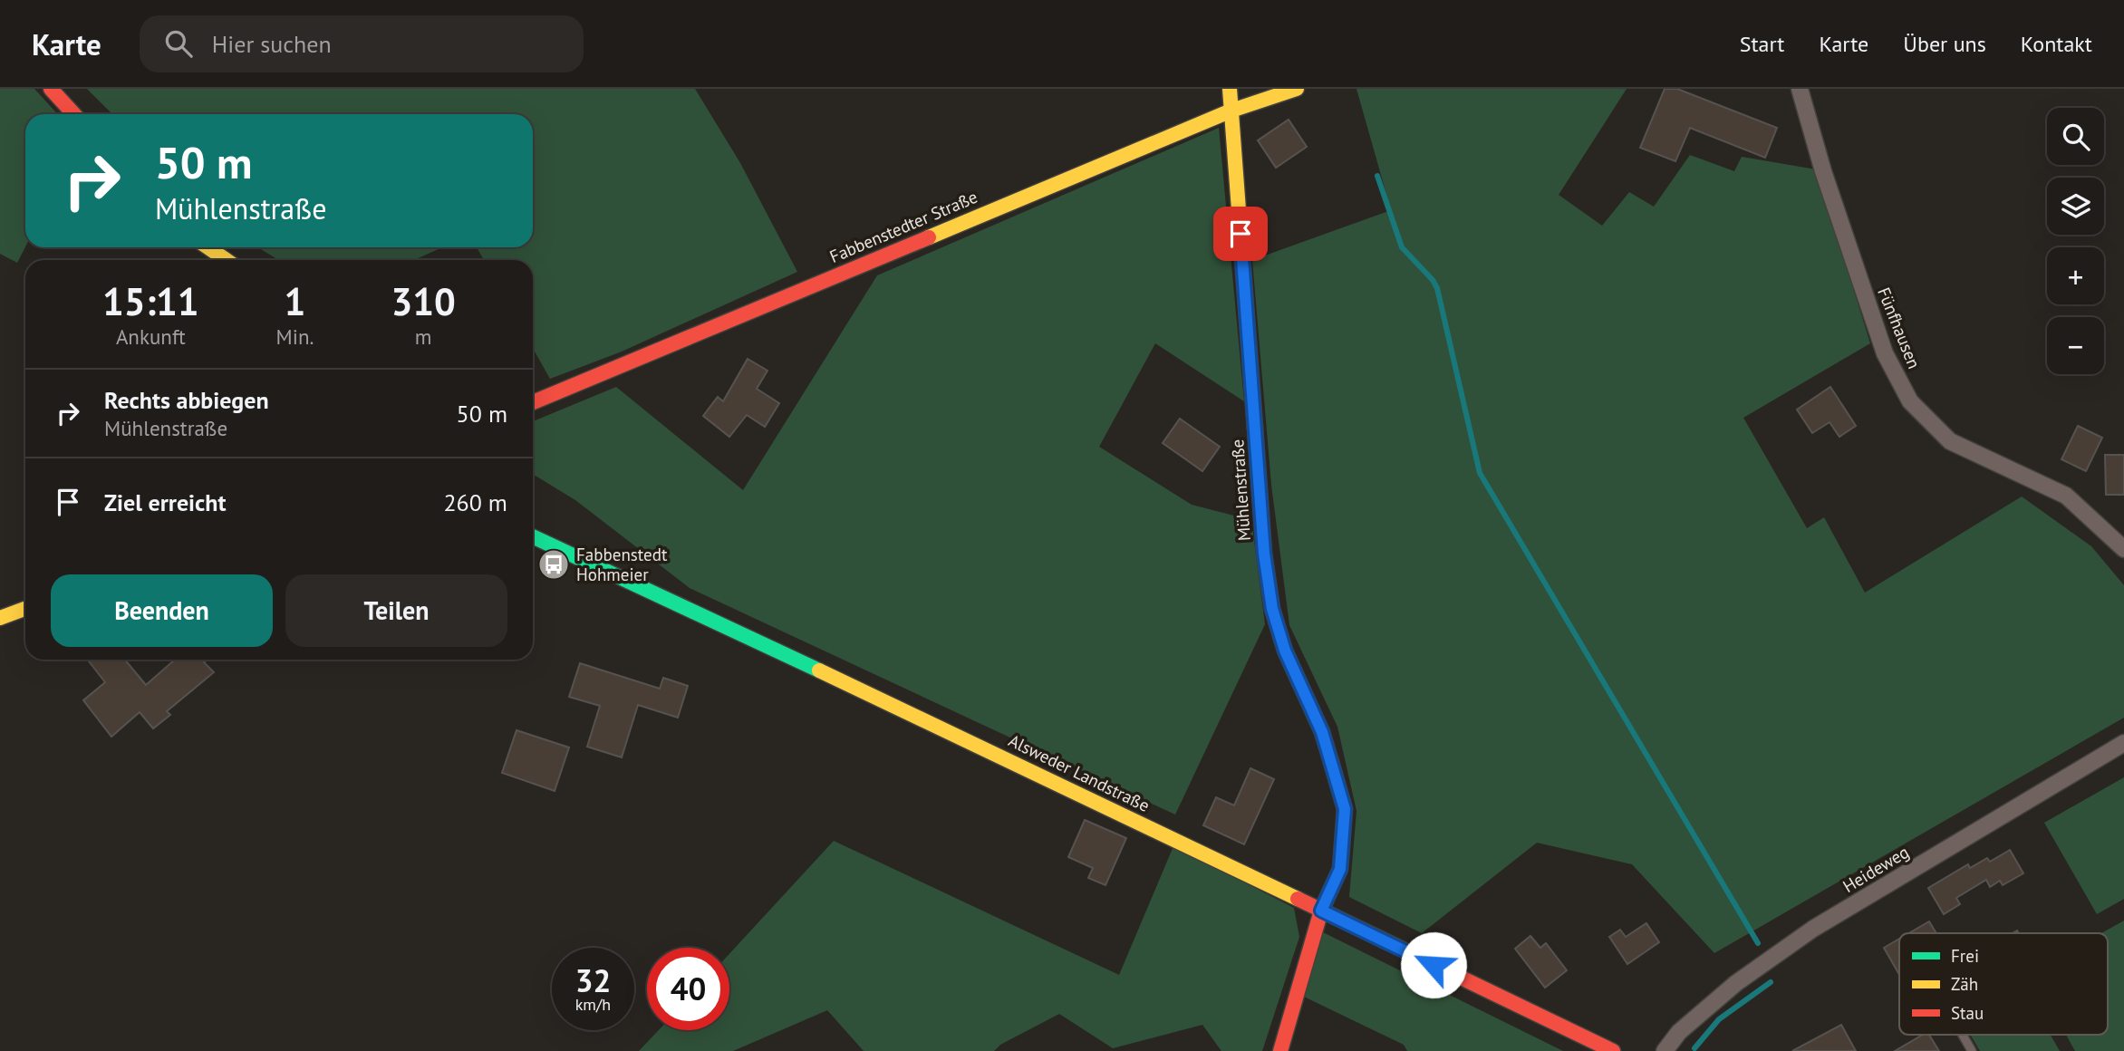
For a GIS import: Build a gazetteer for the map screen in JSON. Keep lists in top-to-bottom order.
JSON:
{
  "streets": {
    "street": [
      "Fabbenstedter Straße",
      "Fünfhausen",
      "Mühlenstraße",
      "Alsweder Landstraße",
      "Heideweg"
    ]
  },
  "crossings": [
    ["Fabbenstedter Straße", "Mühlenstraße"],
    ["Mühlenstraße", "Alsweder Landstraße"]
  ],
  "places": {
    "bus stop": ["Fabbenstedt Hohmeier"]
  },
  "legend": ["Frei", "Zäh", "Stau"],
  "page": {
    "header": "Karte",
    "search": "Hier suchen",
    "nav": [
      "Start",
      "Karte",
      "Über uns",
      "Kontakt"
    ],
    "map_buttons": ["+", "−"],
    "turn": ["50 m", "Mühlenstraße"],
    "eta": [
      "15:11",
      "Ankunft",
      "1",
      "Min.",
      "310",
      "m"
    ],
    "list": [
      {
        "name": "Rechts abbiegen",
        "note": "Mühlenstraße",
        "value": "50 m"
      },
      {
        "name": "Ziel erreicht",
        "value": "260 m"
      }
    ],
    "buttons": ["Beenden", "Teilen"],
    "speed": "32 km/h",
    "limit": "40"
  }
}
